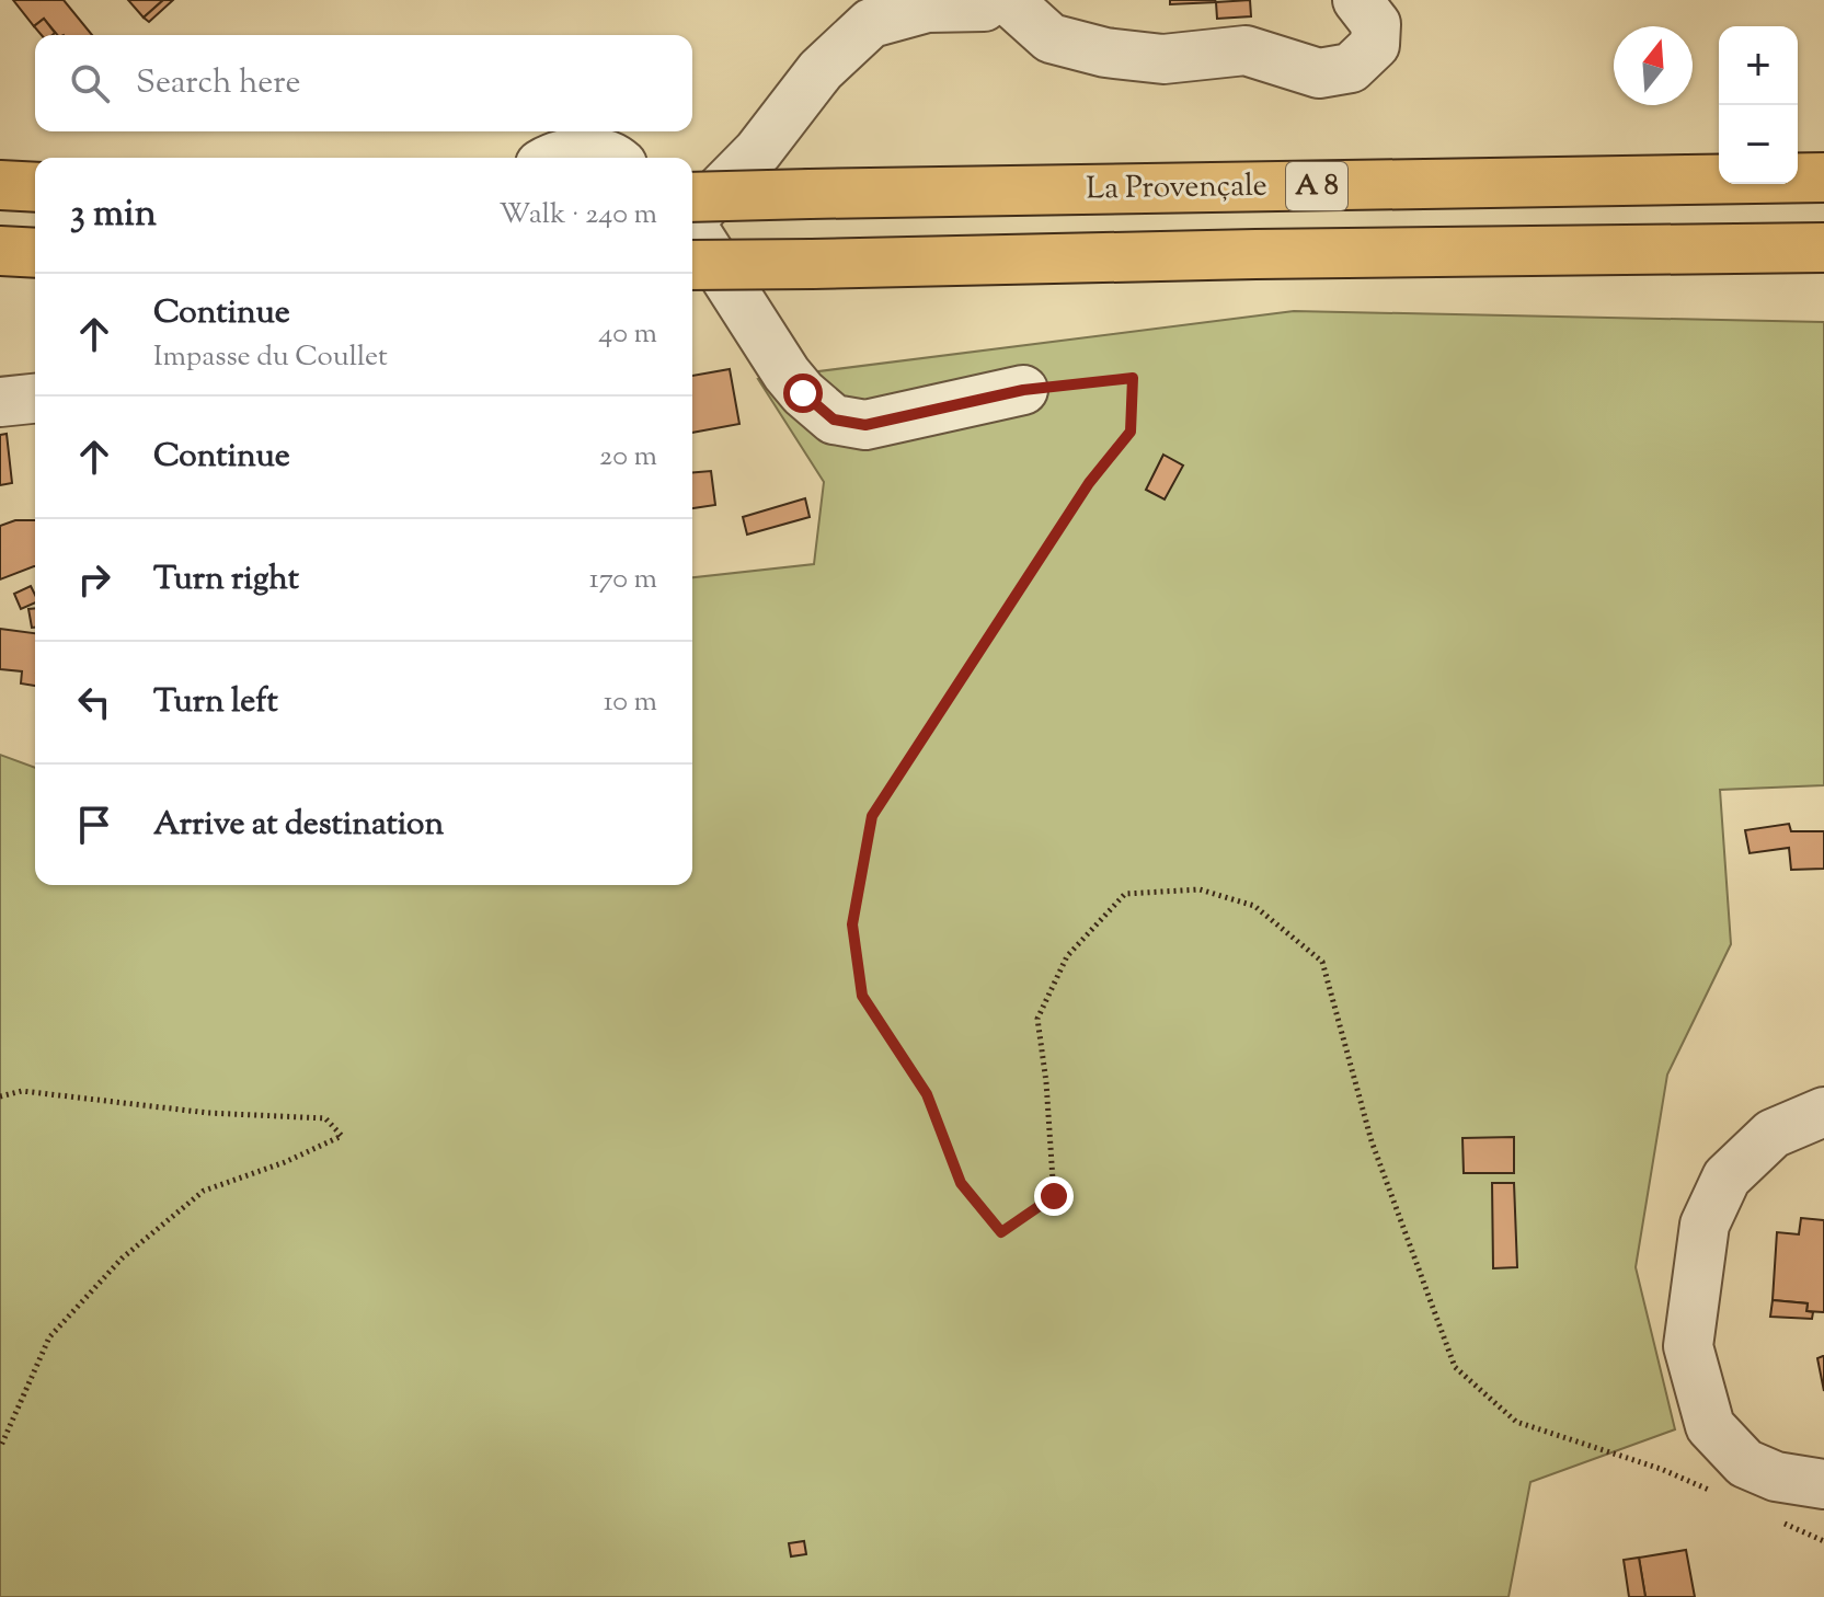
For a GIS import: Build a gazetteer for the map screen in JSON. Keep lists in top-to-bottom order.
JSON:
{
  "streets": {
    "highway": ["A 8", "La Provençale"]
  },
  "north": "top",
  "page": {
    "map_buttons": ["+", "−"],
    "search": "Search here",
    "heading": ["3 min", "Walk · 240 m"],
    "list": [
      ["Continue", "Impasse du Coullet", "40 m"],
      ["Continue", "20 m"],
      ["Turn right", "170 m"],
      ["Turn left", "10 m"],
      "Arrive at destination"
    ]
  }
}
